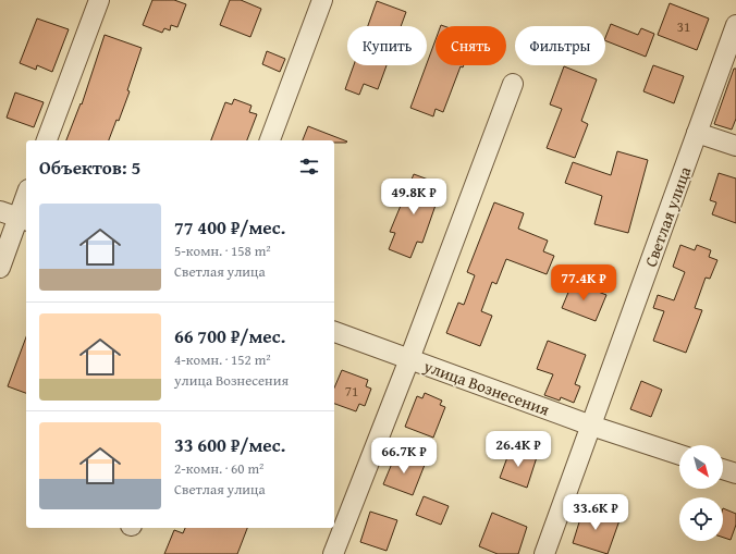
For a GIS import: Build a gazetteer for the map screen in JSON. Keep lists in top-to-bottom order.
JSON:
{
  "streets": {
    "street": ["Светлая улица", "улица Вознесения"]
  },
  "crossings": [
    ["Светлая улица", "улица Вознесения"]
  ],
  "house_numbers": ["31", "71"],
  "north": "bottom right",
  "page": {
    "chip": ["Купить", "Снять", "Фильтры"],
    "heading": "Объектов: 5",
    "price": [
      "49.8K ₽",
      "77.4K ₽",
      "26.4K ₽",
      "66.7K ₽",
      "33.6K ₽"
    ],
    "list": [
      {
        "name": "77 400 ₽/мес.",
        "note": "5-комн. · 158 m² · Светлая улица"
      },
      {
        "name": "66 700 ₽/мес.",
        "note": "4-комн. · 152 m² · улица Вознесения"
      },
      {
        "name": "33 600 ₽/мес.",
        "note": "2-комн. · 60 m² · Светлая улица"
      }
    ]
  }
}
